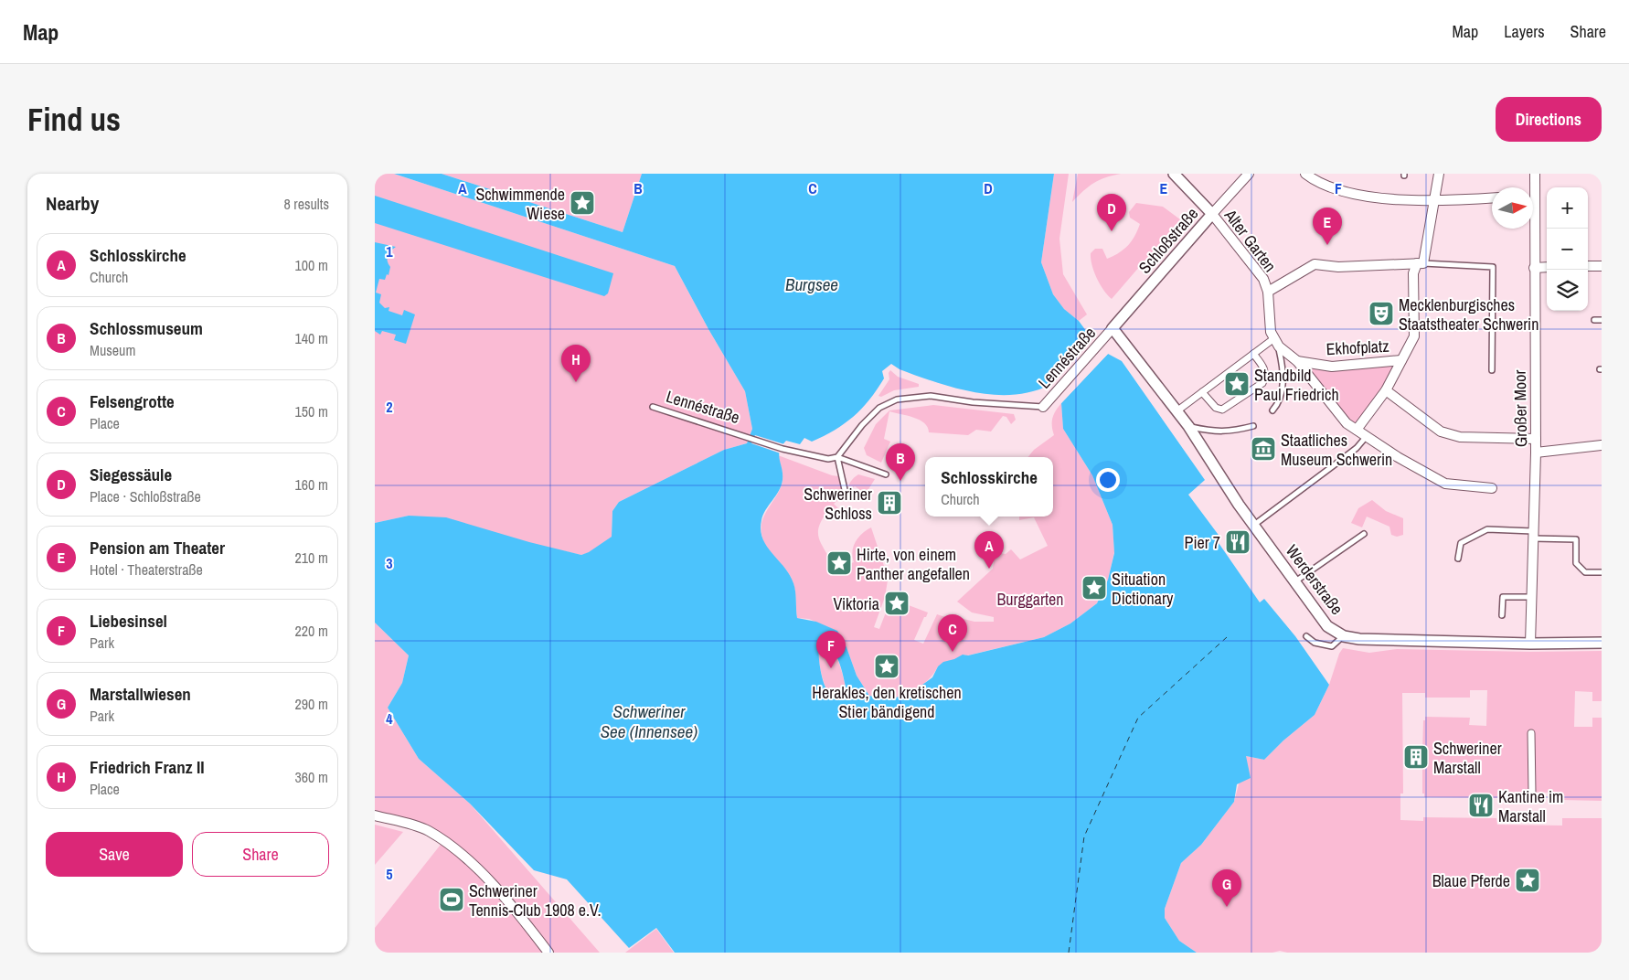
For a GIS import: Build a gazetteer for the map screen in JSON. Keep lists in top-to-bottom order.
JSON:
{
  "streets": {
    "street": [
      "Schloßstraße",
      "Alter Garten",
      "Ekhofplatz",
      "Lennéstraße",
      "Großer Moor",
      "Werderstraße"
    ]
  },
  "crossings": [
    ["Schloßstraße", "Alter Garten"],
    ["Schloßstraße", "Lennéstraße"],
    ["Schloßstraße", "Werderstraße"],
    ["Lennéstraße", "Werderstraße"],
    ["Großer Moor", "Werderstraße"]
  ],
  "water": ["Burgsee", "Schweriner See (Innensee)"],
  "parks": ["Burggarten"],
  "places": {
    "place": [
      "Schwimmende Wiese",
      "Standbild Paul Friedrich",
      "Hirte, von einem Panther angefallen",
      "Situation Dictionary",
      "Viktoria",
      "Herakles, den kretischen Stier bändigend",
      "Blaue Pferde"
    ],
    "theatre": ["Mecklenburgisches Staatstheater Schwerin"],
    "museum": ["Staatliches Museum Schwerin"],
    "building": ["Schweriner Schloss", "Schweriner Marstall"],
    "restaurant": ["Pier 7", "Kantine im Marstall"],
    "sports": ["Schweriner Tennis-Club 1908 e.V."]
  },
  "north": "right",
  "page": {
    "header": "Map",
    "nav": ["Map", "Layers", "Share"],
    "buttons": [
      "Directions",
      ["Save", "Share"]
    ],
    "title": "Find us",
    "heading": ["Nearby", "8 results"],
    "map_buttons": ["+", "−"],
    "pins": [
      "D",
      "E",
      "H",
      "B",
      "A",
      "C",
      "F",
      "G"
    ],
    "list": [
      {
        "mark": "A",
        "name": "Schlosskirche",
        "note": "Church",
        "value": "100 m"
      },
      {
        "mark": "B",
        "name": "Schlossmuseum",
        "note": "Museum",
        "value": "140 m"
      },
      {
        "mark": "C",
        "name": "Felsengrotte",
        "note": "Place",
        "value": "150 m"
      },
      {
        "mark": "D",
        "name": "Siegessäule",
        "note": "Place · Schloßstraße",
        "value": "160 m"
      },
      {
        "mark": "E",
        "name": "Pension am Theater",
        "note": "Hotel · Theaterstraße",
        "value": "210 m"
      },
      {
        "mark": "F",
        "name": "Liebesinsel",
        "note": "Park",
        "value": "220 m"
      },
      {
        "mark": "G",
        "name": "Marstallwiesen",
        "note": "Park",
        "value": "290 m"
      },
      {
        "mark": "H",
        "name": "Friedrich Franz II",
        "note": "Place",
        "value": "360 m"
      }
    ],
    "popup": ["Schlosskirche", "Church"]
  },
  "grid": {
    "columns": [
      "A",
      "B",
      "C",
      "D",
      "E",
      "F"
    ],
    "rows": [
      "1",
      "2",
      "3",
      "4",
      "5"
    ]
  }
}
